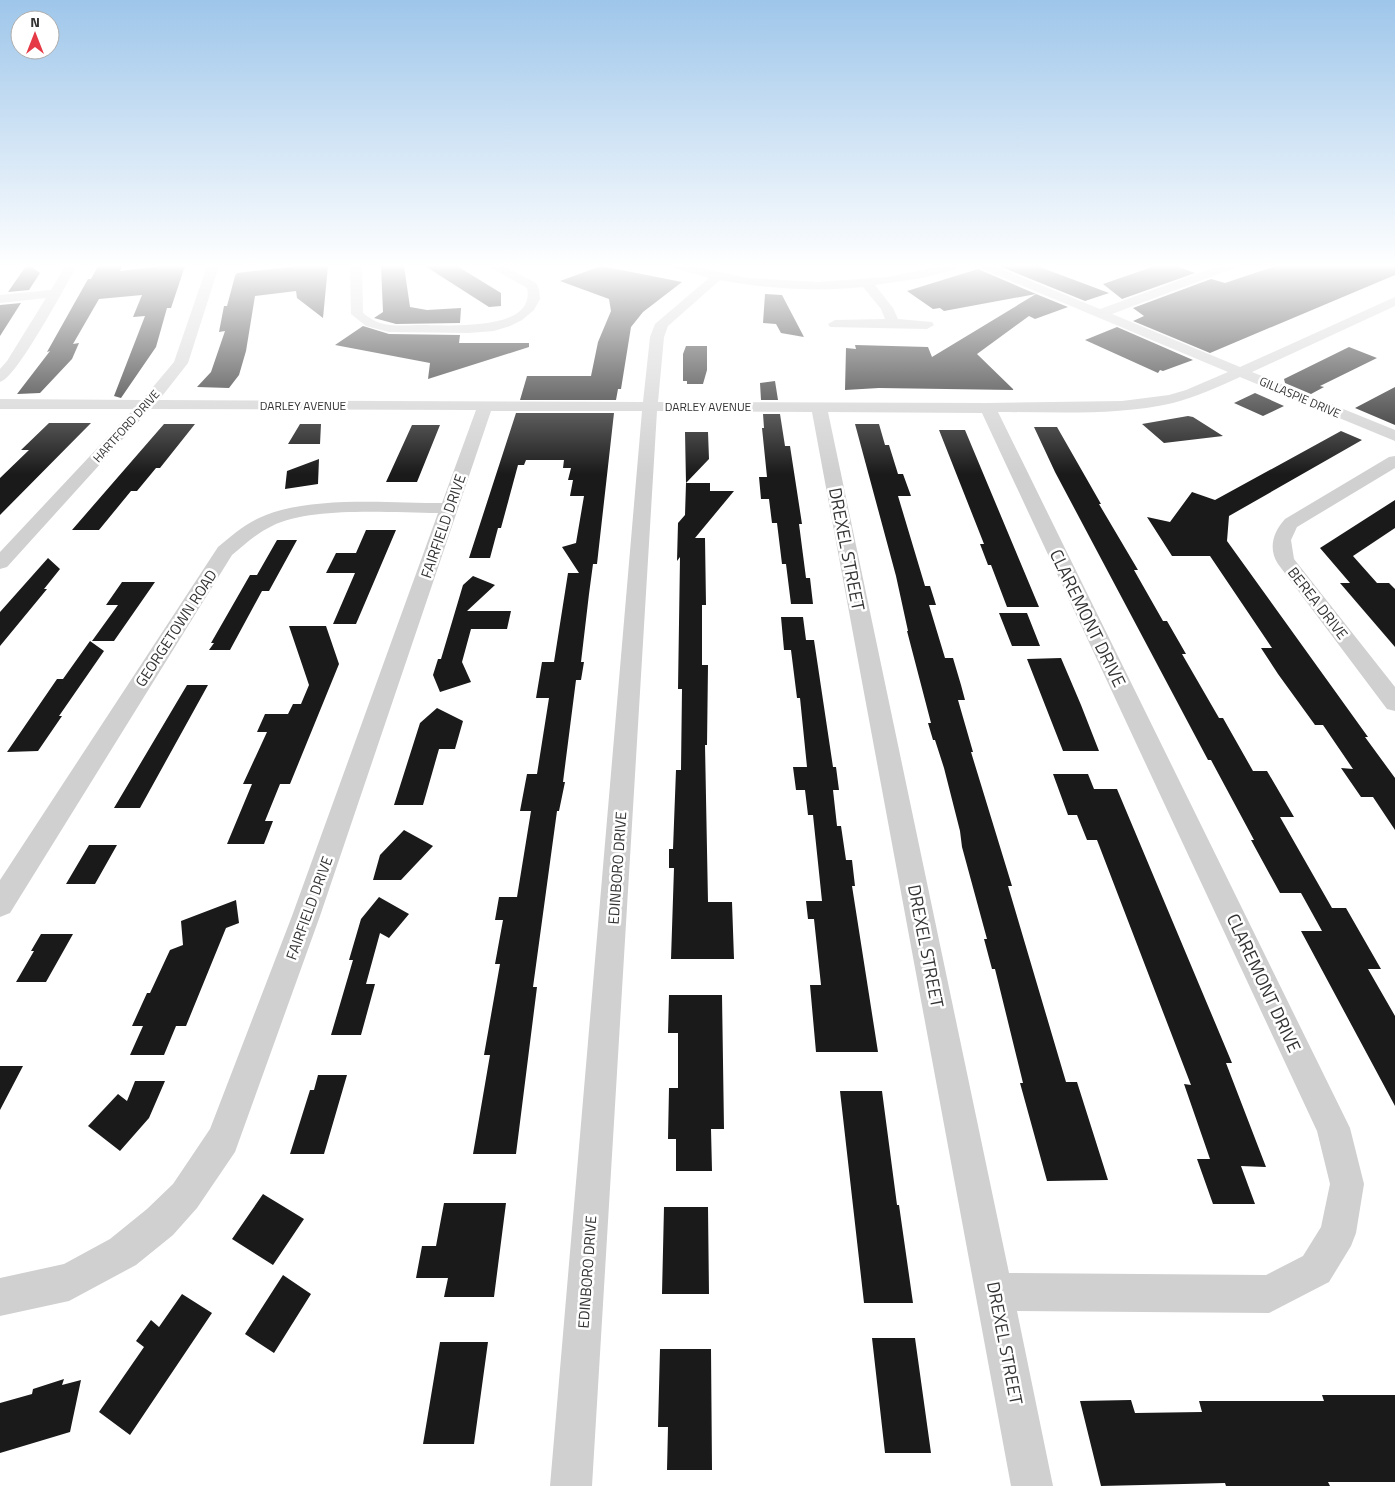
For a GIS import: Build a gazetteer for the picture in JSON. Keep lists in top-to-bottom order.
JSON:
{
  "streets": {
    "street": [
      "GILLASPIE DRIVE",
      "DARLEY AVENUE",
      "HARTFORD DRIVE",
      "FAIRFIELD DRIVE",
      "DREXEL STREET",
      "BEREA DRIVE",
      "CLAREMONT DRIVE",
      "GEORGETOWN ROAD",
      "EDINBORO DRIVE"
    ]
  },
  "crossings": [
    ["GILLASPIE DRIVE", "DARLEY AVENUE"],
    ["DARLEY AVENUE", "HARTFORD DRIVE"],
    ["DARLEY AVENUE", "FAIRFIELD DRIVE"],
    ["DARLEY AVENUE", "DREXEL STREET"],
    ["DARLEY AVENUE", "CLAREMONT DRIVE"],
    ["DARLEY AVENUE", "EDINBORO DRIVE"],
    ["FAIRFIELD DRIVE", "GEORGETOWN ROAD"],
    ["DREXEL STREET", "CLAREMONT DRIVE"]
  ],
  "north": "top"
}
